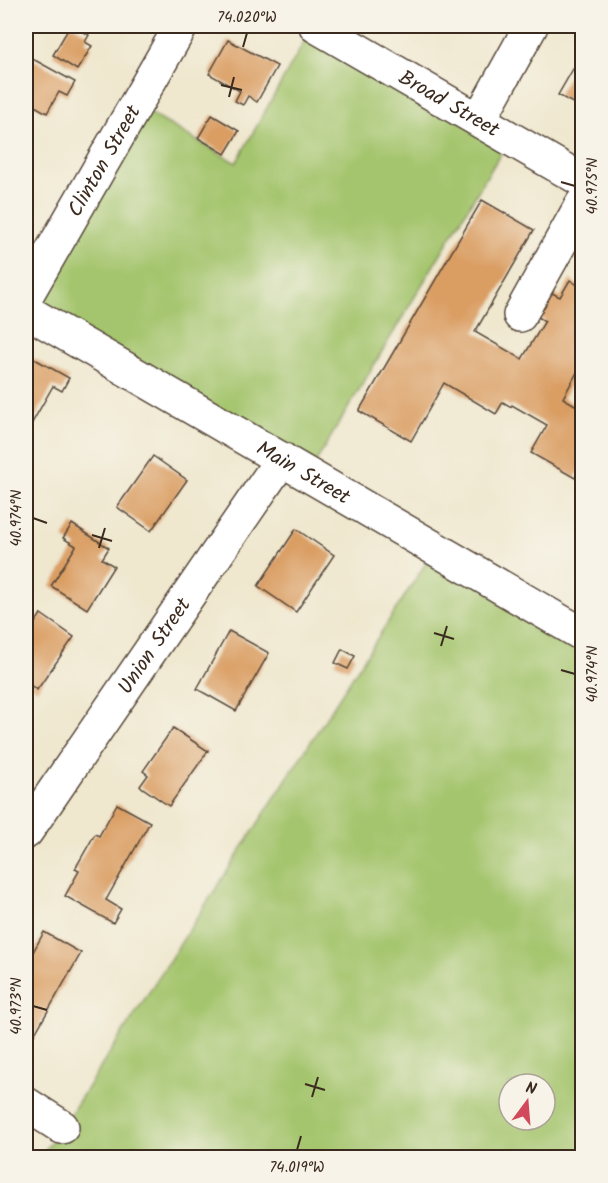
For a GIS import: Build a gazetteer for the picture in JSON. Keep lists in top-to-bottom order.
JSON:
{
  "streets": {
    "street": [
      "Broad Street",
      "Clinton Street",
      "Main Street",
      "Union Street"
    ]
  },
  "crossings": [
    ["Main Street", "Union Street"]
  ],
  "north": "top",
  "coordinates": [
    "74.020°W",
    "40.975°N",
    "40.974°N",
    "40.973°N",
    "74.019°W"
  ]
}
